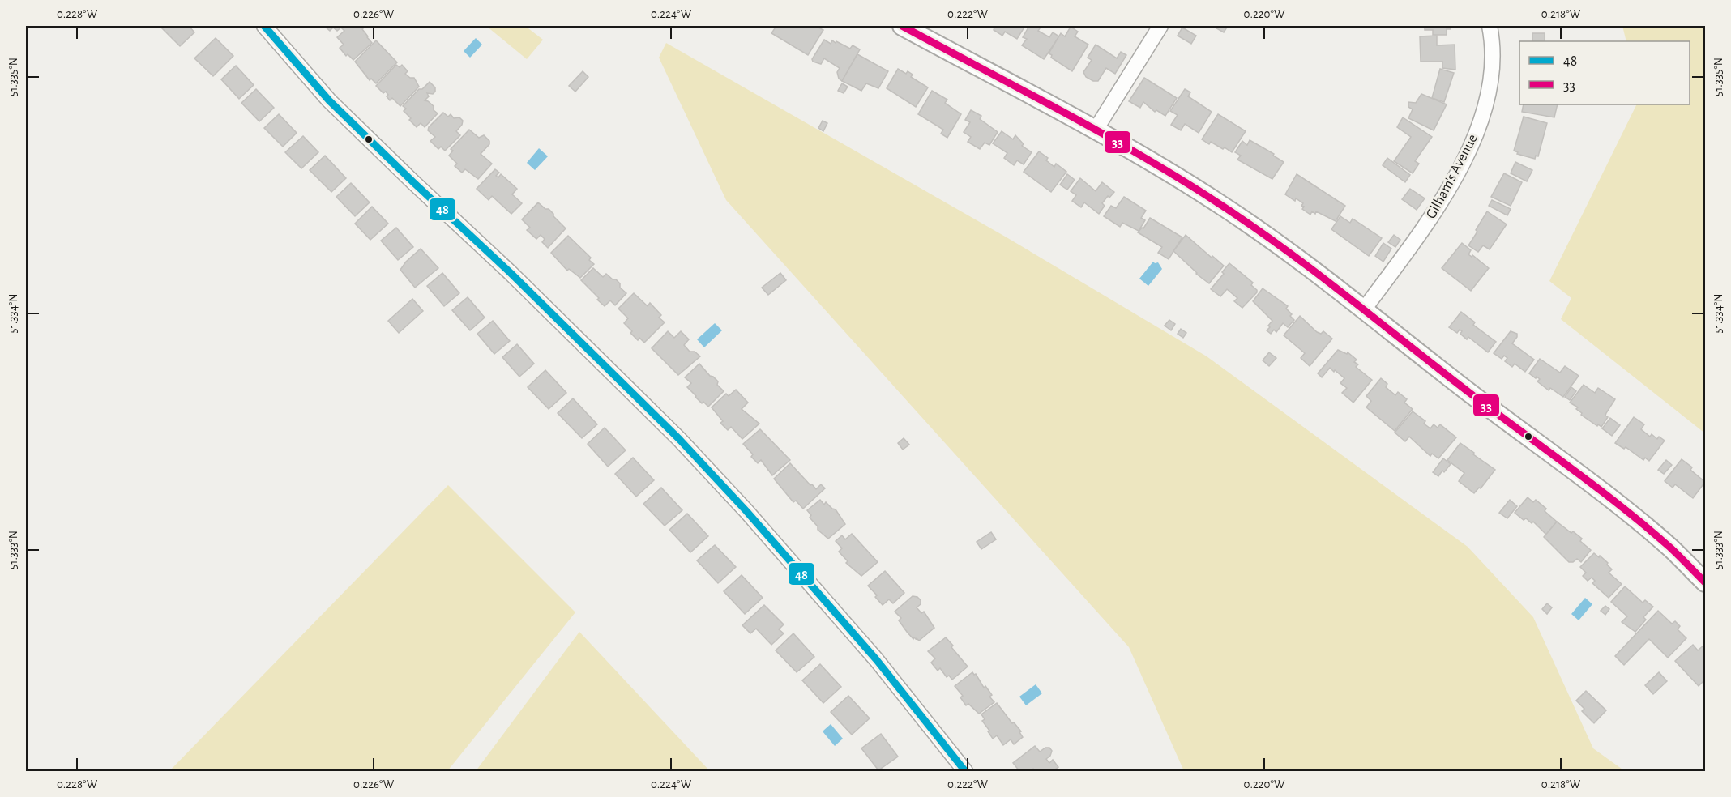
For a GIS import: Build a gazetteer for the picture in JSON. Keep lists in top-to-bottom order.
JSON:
{
  "streets": {
    "street": ["Gilham's Avenue"]
  },
  "lines": ["transit line 48", "transit line 33"],
  "legend": ["48", "33"],
  "coordinates": [
    "0.228°W",
    "0.226°W",
    "0.224°W",
    "0.222°W",
    "0.220°W",
    "0.218°W",
    "51.335°N",
    "51.334°N",
    "51.333°N"
  ]
}
